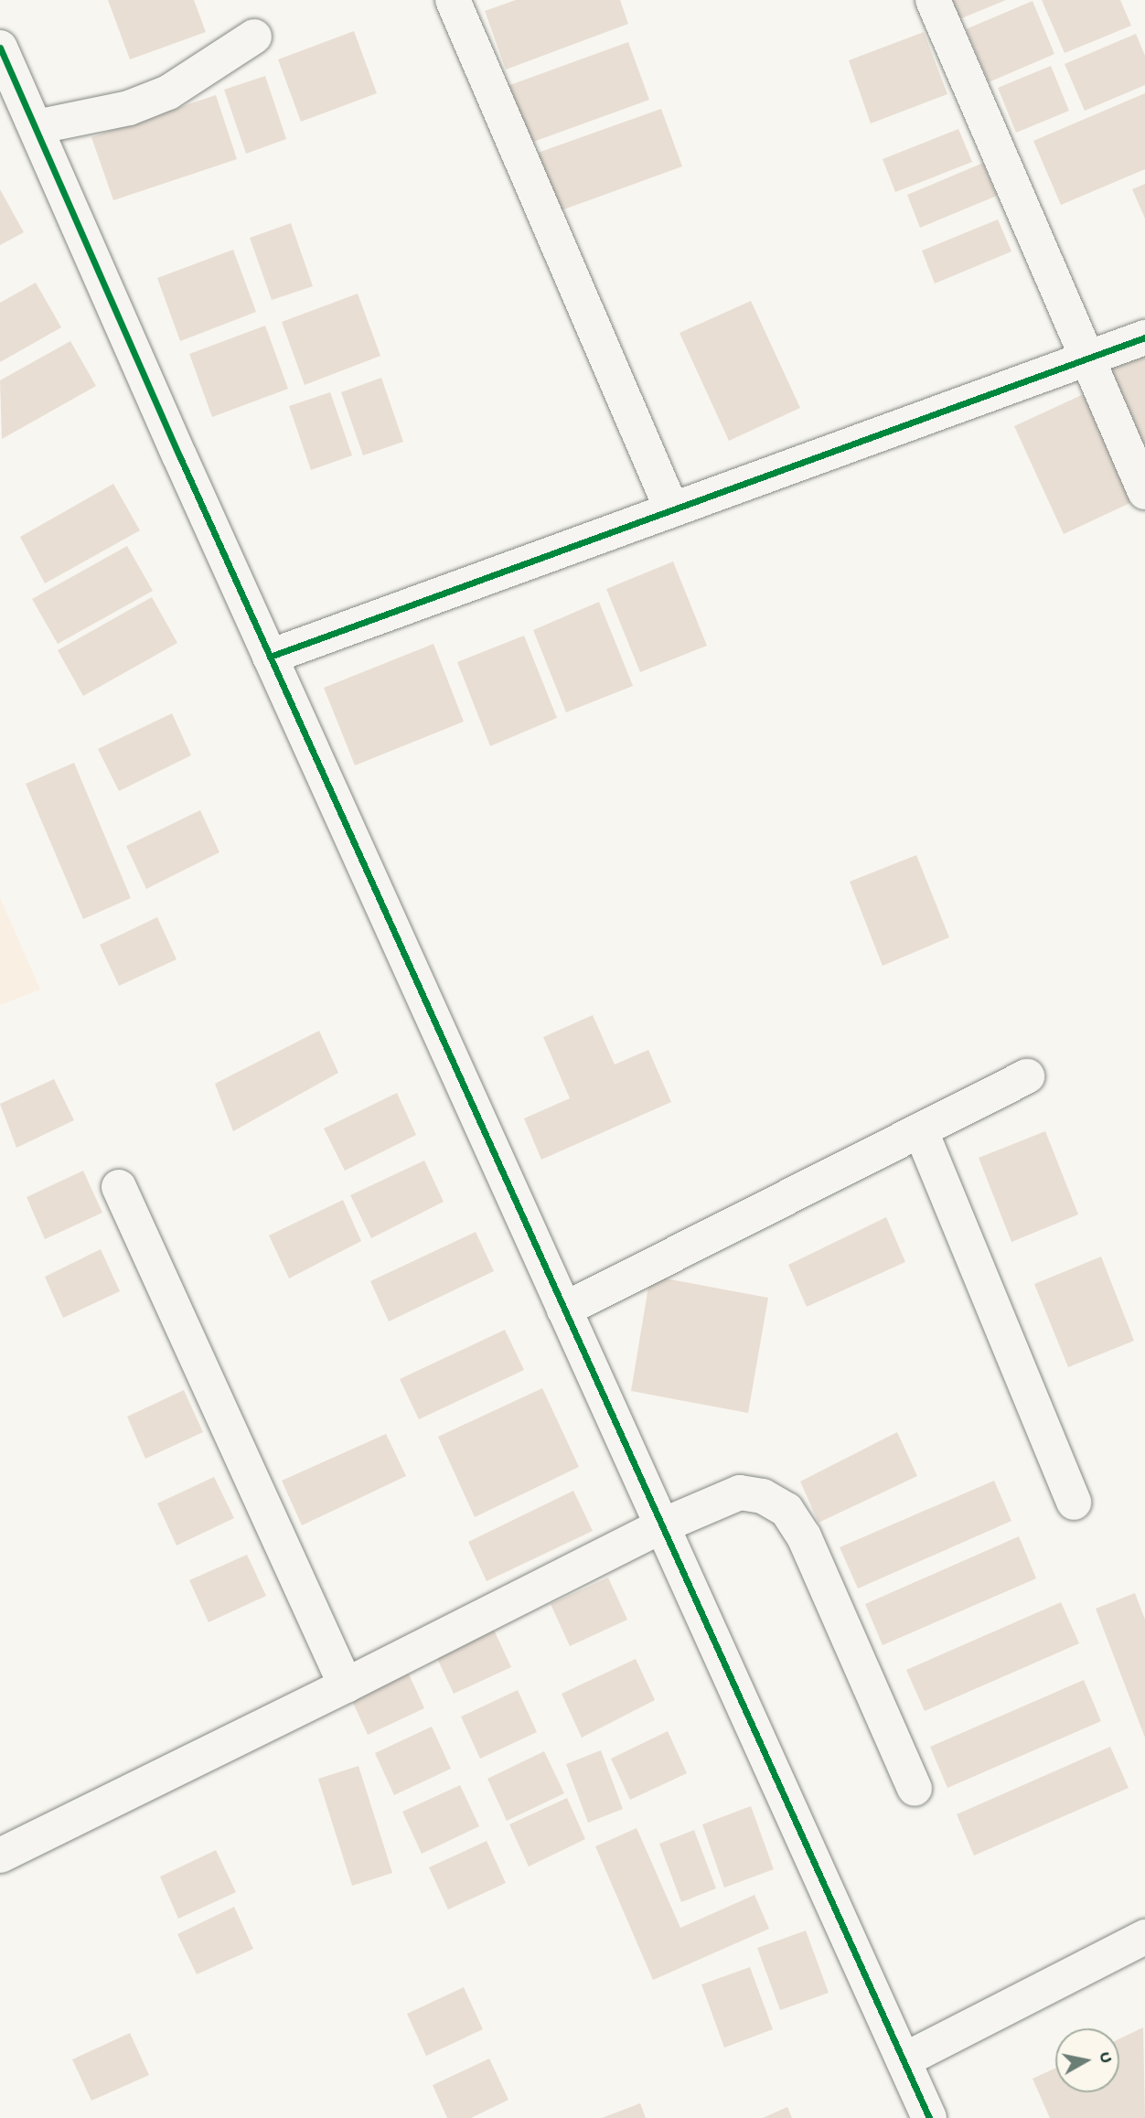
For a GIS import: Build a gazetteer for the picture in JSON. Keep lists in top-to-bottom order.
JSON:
{
  "north": "right"
}
